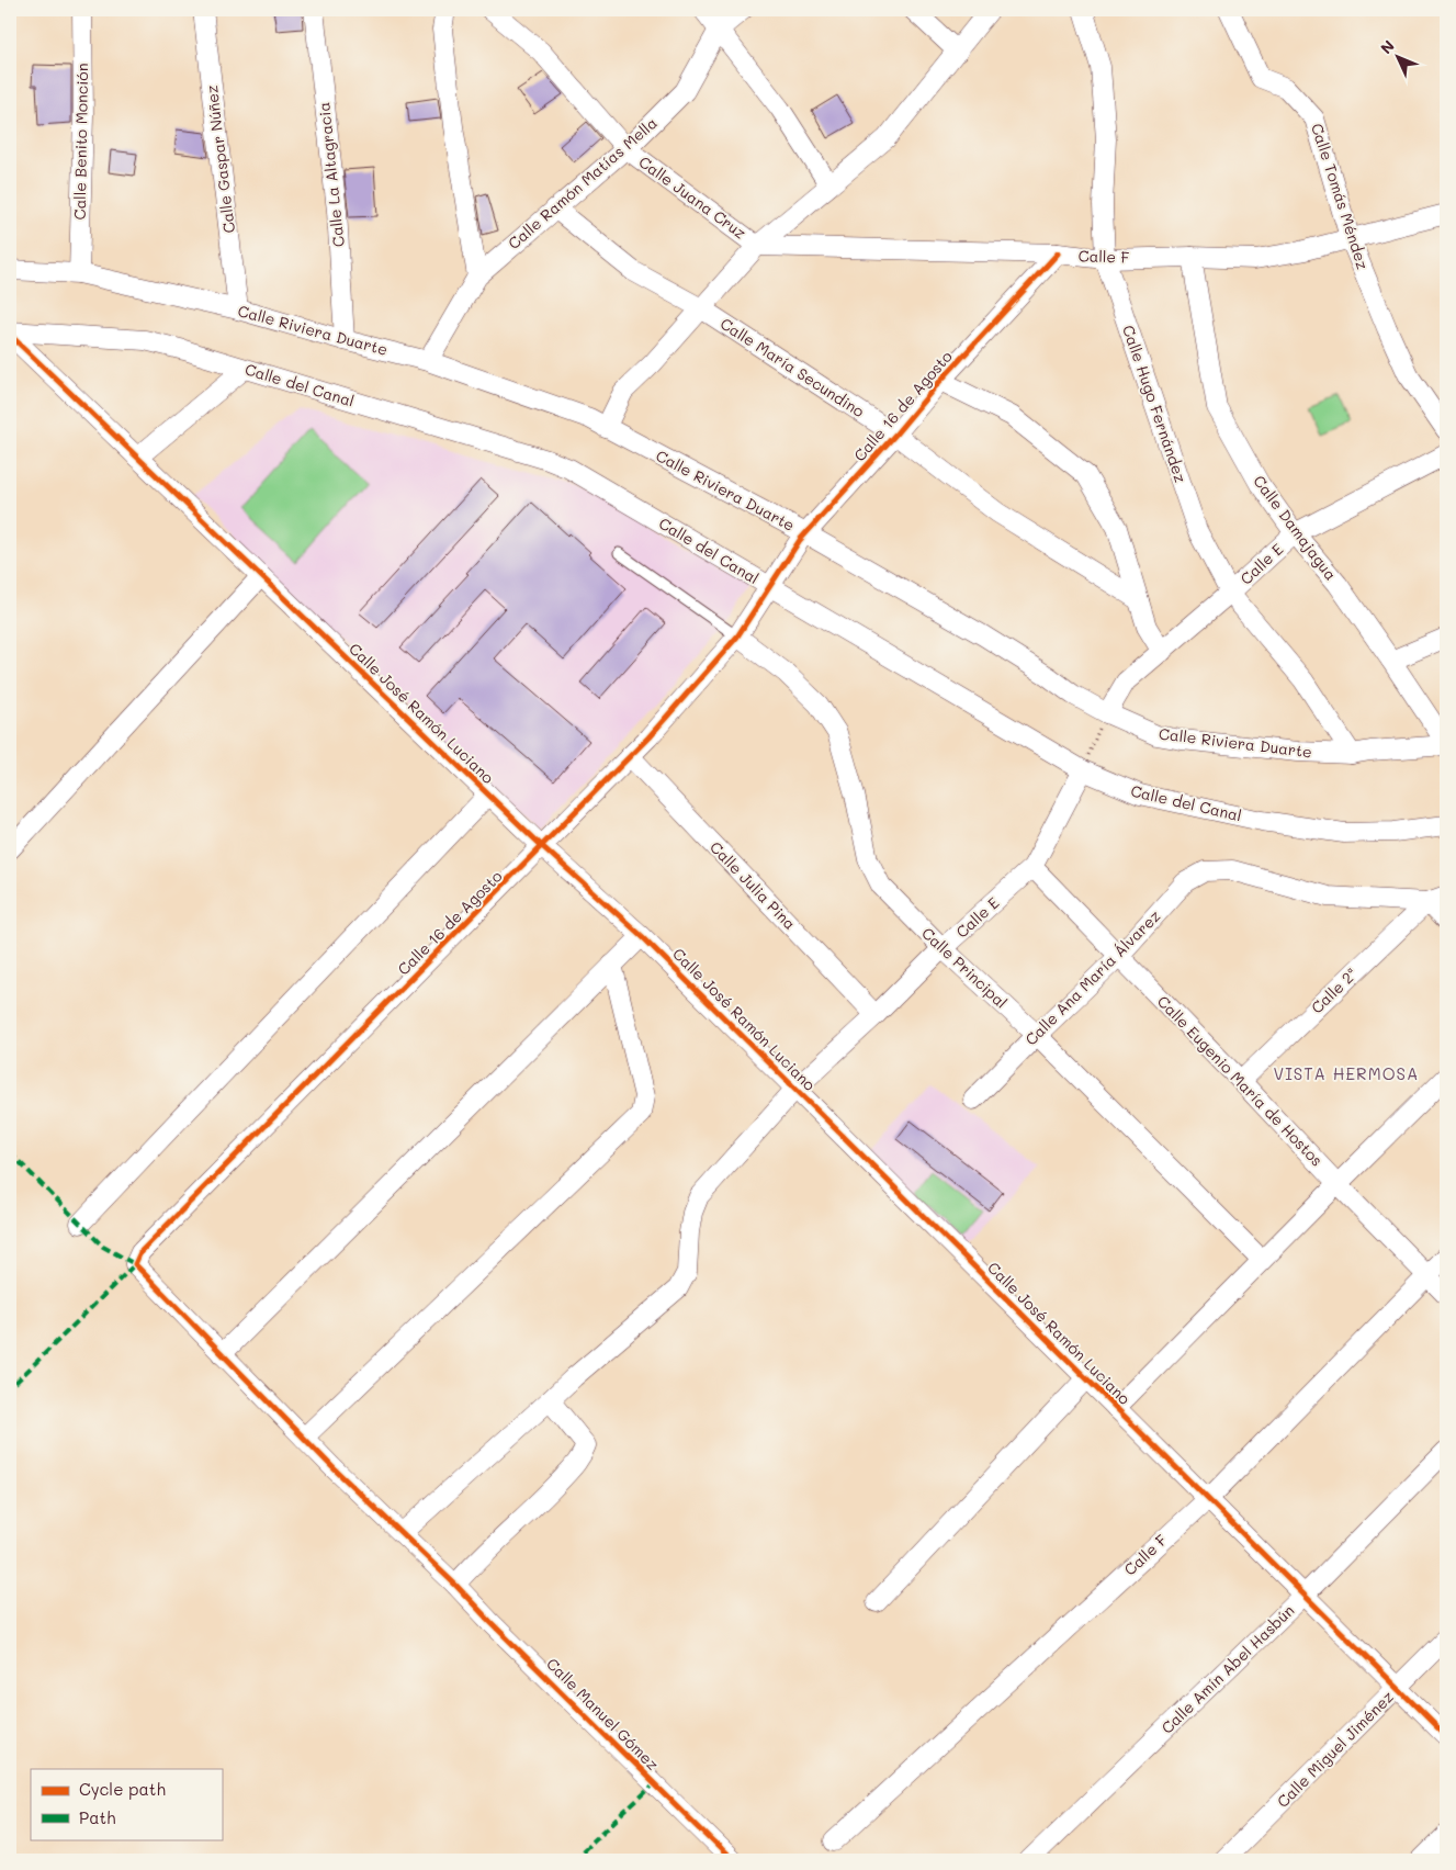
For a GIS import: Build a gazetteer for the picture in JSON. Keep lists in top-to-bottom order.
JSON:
{
  "streets": {
    "street": [
      "Calle Benito Monción",
      "Calle Gaspar Núñez",
      "Calle La Altagracia",
      "Calle Ramón Matías Mella",
      "Calle Tomás Méndez",
      "Calle Juana Cruz",
      "Calle F",
      "Calle Riviera Duarte",
      "Calle María Secundino",
      "Calle del Canal",
      "Calle Hugo Fernández",
      "Calle 16 de Agosto",
      "Calle Damajagua",
      "Calle E",
      "Calle José Ramón Luciano",
      "Calle Julia Pina",
      "Calle Principal",
      "Calle Ana María Álvarez",
      "Calle 2ª",
      "Calle Eugenio María de Hostos",
      "Calle Amín Abel Hasbún",
      "Calle Manuel Gómez",
      "Calle Miguel Jiménez"
    ]
  },
  "crossings": [
    ["Calle Benito Monción", "Calle Riviera Duarte"],
    ["Calle Gaspar Núñez", "Calle Riviera Duarte"],
    ["Calle La Altagracia", "Calle Riviera Duarte"],
    ["Calle Ramón Matías Mella", "Calle Juana Cruz"],
    ["Calle Ramón Matías Mella", "Calle Riviera Duarte"],
    ["Calle Ramón Matías Mella", "Calle María Secundino"],
    ["Calle Tomás Méndez", "Calle F"],
    ["Calle Juana Cruz", "Calle F"],
    ["Calle F", "Calle Hugo Fernández"],
    ["Calle F", "Calle 16 de Agosto"],
    ["Calle F", "Calle Damajagua"],
    ["Calle F", "Calle José Ramón Luciano"],
    ["Calle F", "Calle Eugenio María de Hostos"],
    ["Calle Riviera Duarte", "Calle Hugo Fernández"],
    ["Calle Riviera Duarte", "Calle 16 de Agosto"],
    ["Calle Riviera Duarte", "Calle Damajagua"],
    ["Calle Riviera Duarte", "Calle E"],
    ["Calle María Secundino", "Calle 16 de Agosto"],
    ["Calle del Canal", "Calle 16 de Agosto"],
    ["Calle del Canal", "Calle E"],
    ["Calle del Canal", "Calle José Ramón Luciano"],
    ["Calle Hugo Fernández", "Calle E"],
    ["Calle 16 de Agosto", "Calle José Ramón Luciano"],
    ["Calle 16 de Agosto", "Calle Julia Pina"],
    ["Calle 16 de Agosto", "Calle Principal"],
    ["Calle 16 de Agosto", "Calle Manuel Gómez"],
    ["Calle Damajagua", "Calle E"],
    ["Calle E", "Calle José Ramón Luciano"],
    ["Calle E", "Calle Julia Pina"],
    ["Calle E", "Calle Principal"],
    ["Calle E", "Calle Eugenio María de Hostos"],
    ["Calle E", "Calle Manuel Gómez"],
    ["Calle José Ramón Luciano", "Calle Amín Abel Hasbún"],
    ["Calle José Ramón Luciano", "Calle Miguel Jiménez"],
    ["Calle Principal", "Calle Ana María Álvarez"],
    ["Calle Ana María Álvarez", "Calle 2ª"],
    ["Calle Ana María Álvarez", "Calle Eugenio María de Hostos"],
    ["Calle 2ª", "Calle Eugenio María de Hostos"]
  ],
  "districts": ["VISTA HERMOSA"],
  "legend": ["Cycle path", "Path"],
  "north": "top left"
}
